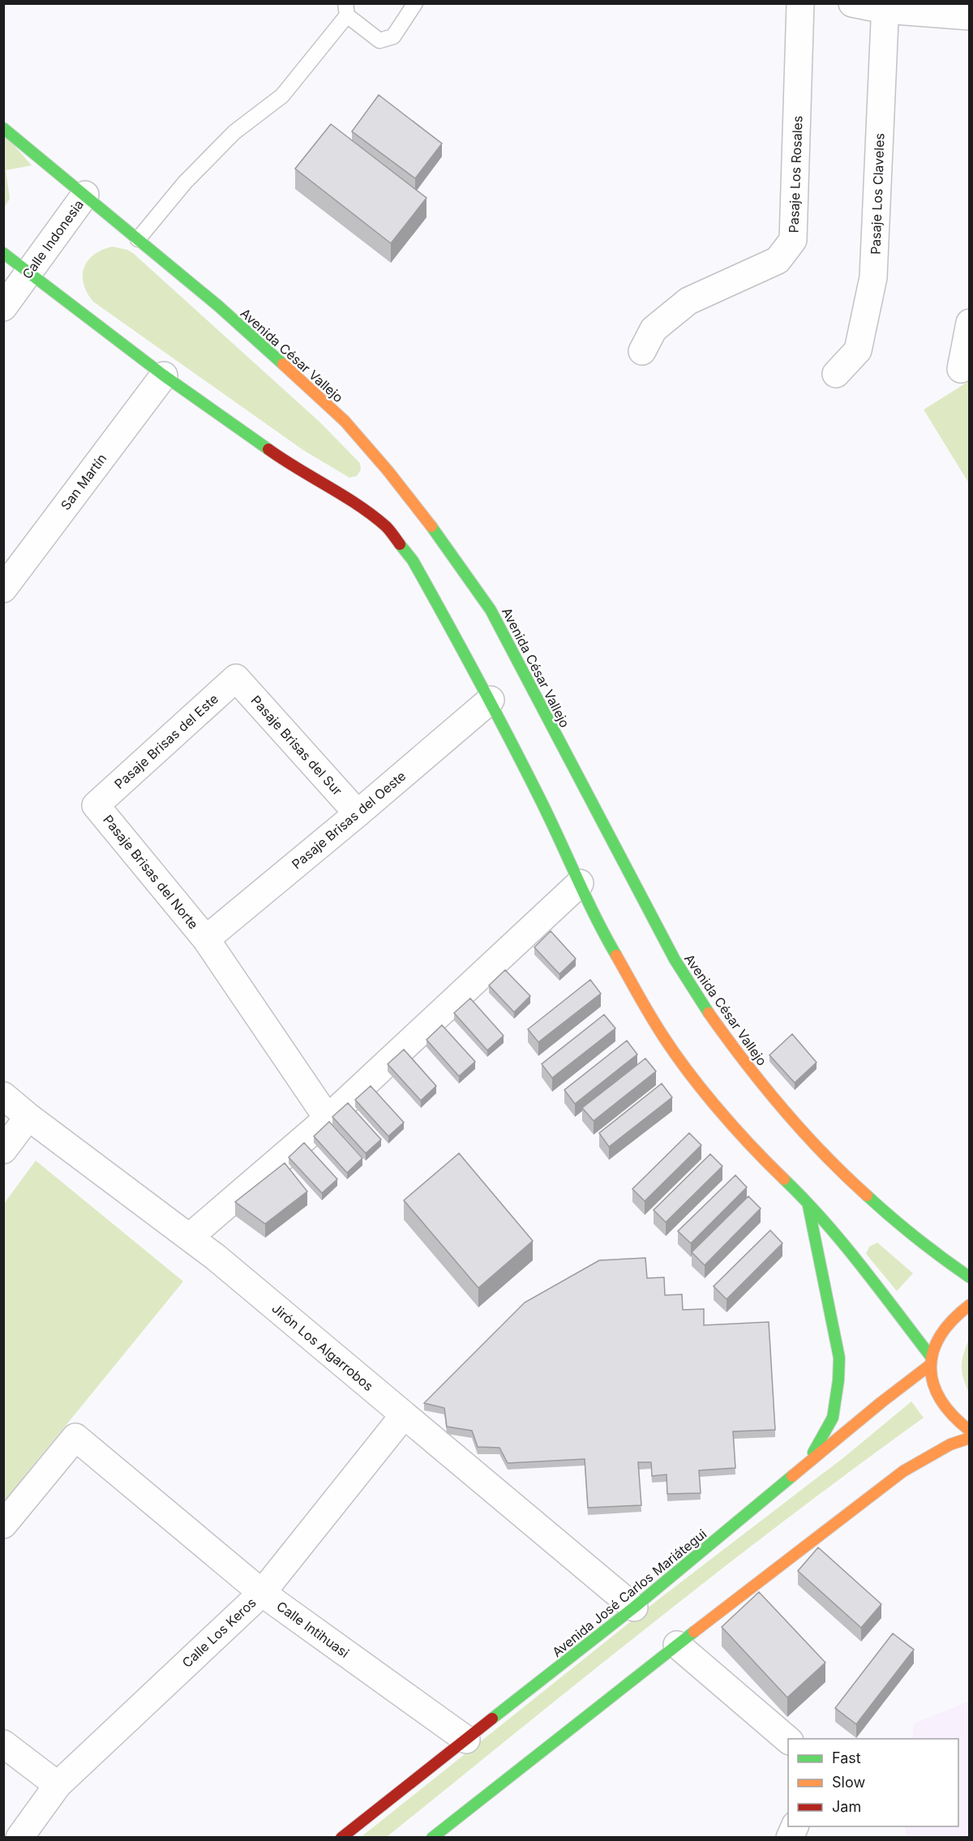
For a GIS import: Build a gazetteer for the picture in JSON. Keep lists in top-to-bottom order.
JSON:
{
  "streets": {
    "main road": ["Avenida César Vallejo", "Avenida José Carlos Mariátegui"],
    "street": [
      "Pasaje Los Rosales",
      "Pasaje Los Claveles",
      "Calle Indonesia",
      "San Martín",
      "Pasaje Brisas del Este",
      "Pasaje Brisas del Sur",
      "Pasaje Brisas del Oeste",
      "Pasaje Brisas del Norte",
      "Jirón Los Algarrobos",
      "Calle Intihuasi",
      "Calle Los Keros"
    ]
  },
  "crossings": [
    ["Calle Indonesia", "Avenida César Vallejo"],
    ["Pasaje Brisas del Este", "Pasaje Brisas del Sur"],
    ["Pasaje Brisas del Este", "Pasaje Brisas del Norte"],
    ["Pasaje Brisas del Sur", "Pasaje Brisas del Oeste"],
    ["Pasaje Brisas del Oeste", "Pasaje Brisas del Norte"],
    ["Jirón Los Algarrobos", "Avenida José Carlos Mariátegui"],
    ["Jirón Los Algarrobos", "Calle Los Keros"],
    ["Avenida José Carlos Mariátegui", "Calle Intihuasi"],
    ["Calle Intihuasi", "Calle Los Keros"]
  ],
  "legend": ["Fast", "Slow", "Jam"]
}
